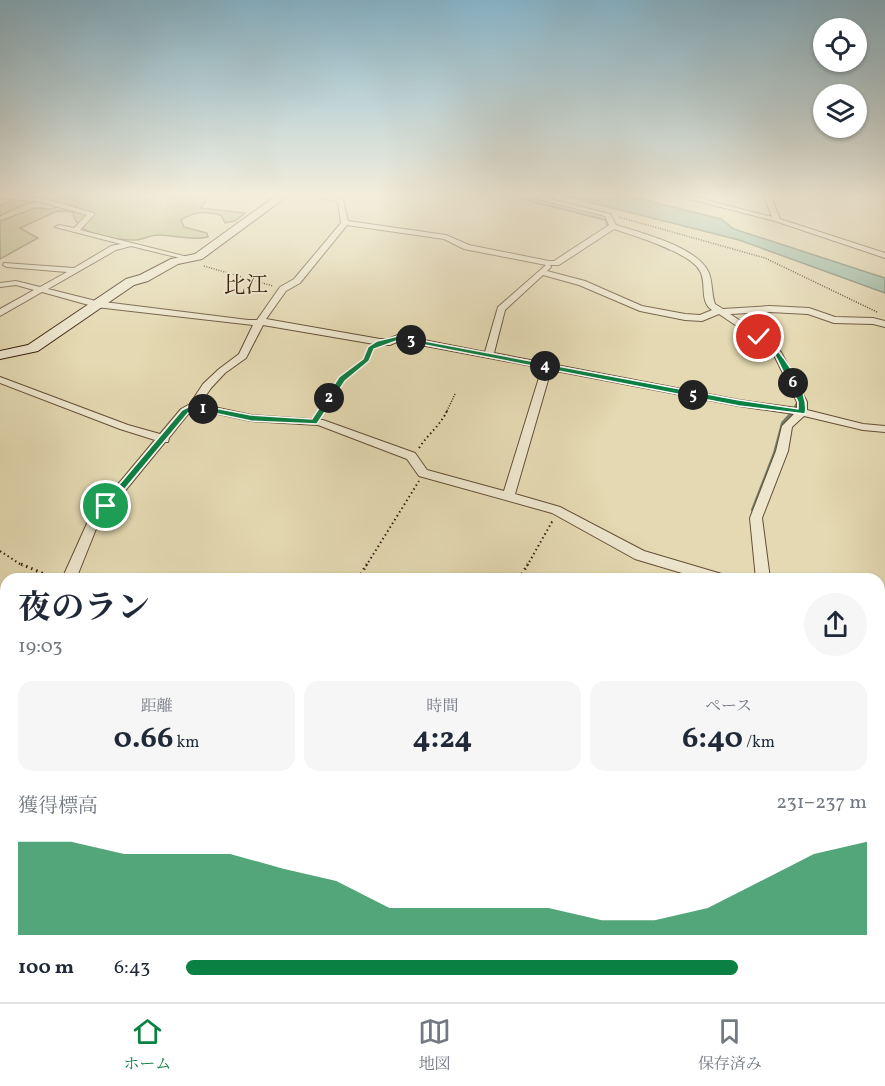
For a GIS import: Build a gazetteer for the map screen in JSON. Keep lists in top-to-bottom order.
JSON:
{
  "districts": ["比江"],
  "page": {
    "pins": [
      "3",
      "4",
      "6",
      "5",
      "2",
      "1"
    ],
    "heading": ["夜のラン", "19:03"],
    "stats": [
      ["距離", "0.66 km"],
      ["時間", "4:24"],
      ["ペース", "6:40 /km"]
    ],
    "chart": ["獲得標高", "231–237 m"],
    "list": [
      {
        "name": "100 m",
        "note": "6:43"
      }
    ],
    "tabs": ["ホーム", "地図", "保存済み"]
  }
}
